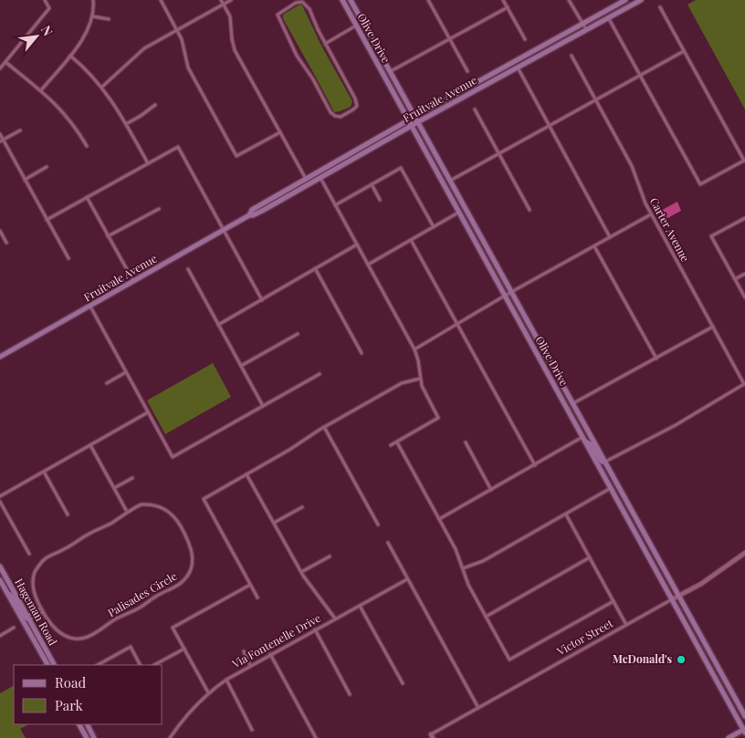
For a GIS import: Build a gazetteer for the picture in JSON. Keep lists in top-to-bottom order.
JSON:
{
  "streets": {
    "main road": ["Olive Drive", "Fruitvale Avenue", "Hageman Road"],
    "street": [
      "Carter Avenue",
      "Palisades Circle",
      "Victor Street",
      "Via Fontenelle Drive"
    ]
  },
  "crossings": [
    ["Olive Drive", "Fruitvale Avenue"],
    ["Olive Drive", "Victor Street"]
  ],
  "places": ["McDonald's"],
  "legend": ["Road", "Park"],
  "north": "top right"
}
